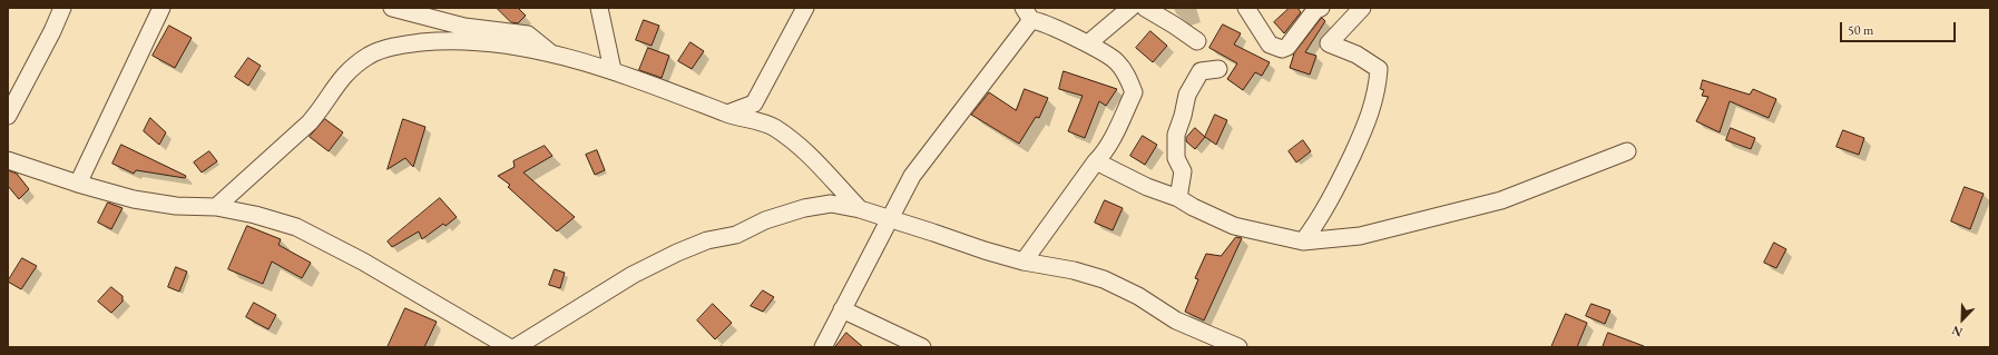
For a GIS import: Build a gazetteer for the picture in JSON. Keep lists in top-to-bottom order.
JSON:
{
  "scale_bar": "50 m",
  "north": "bottom left"
}
